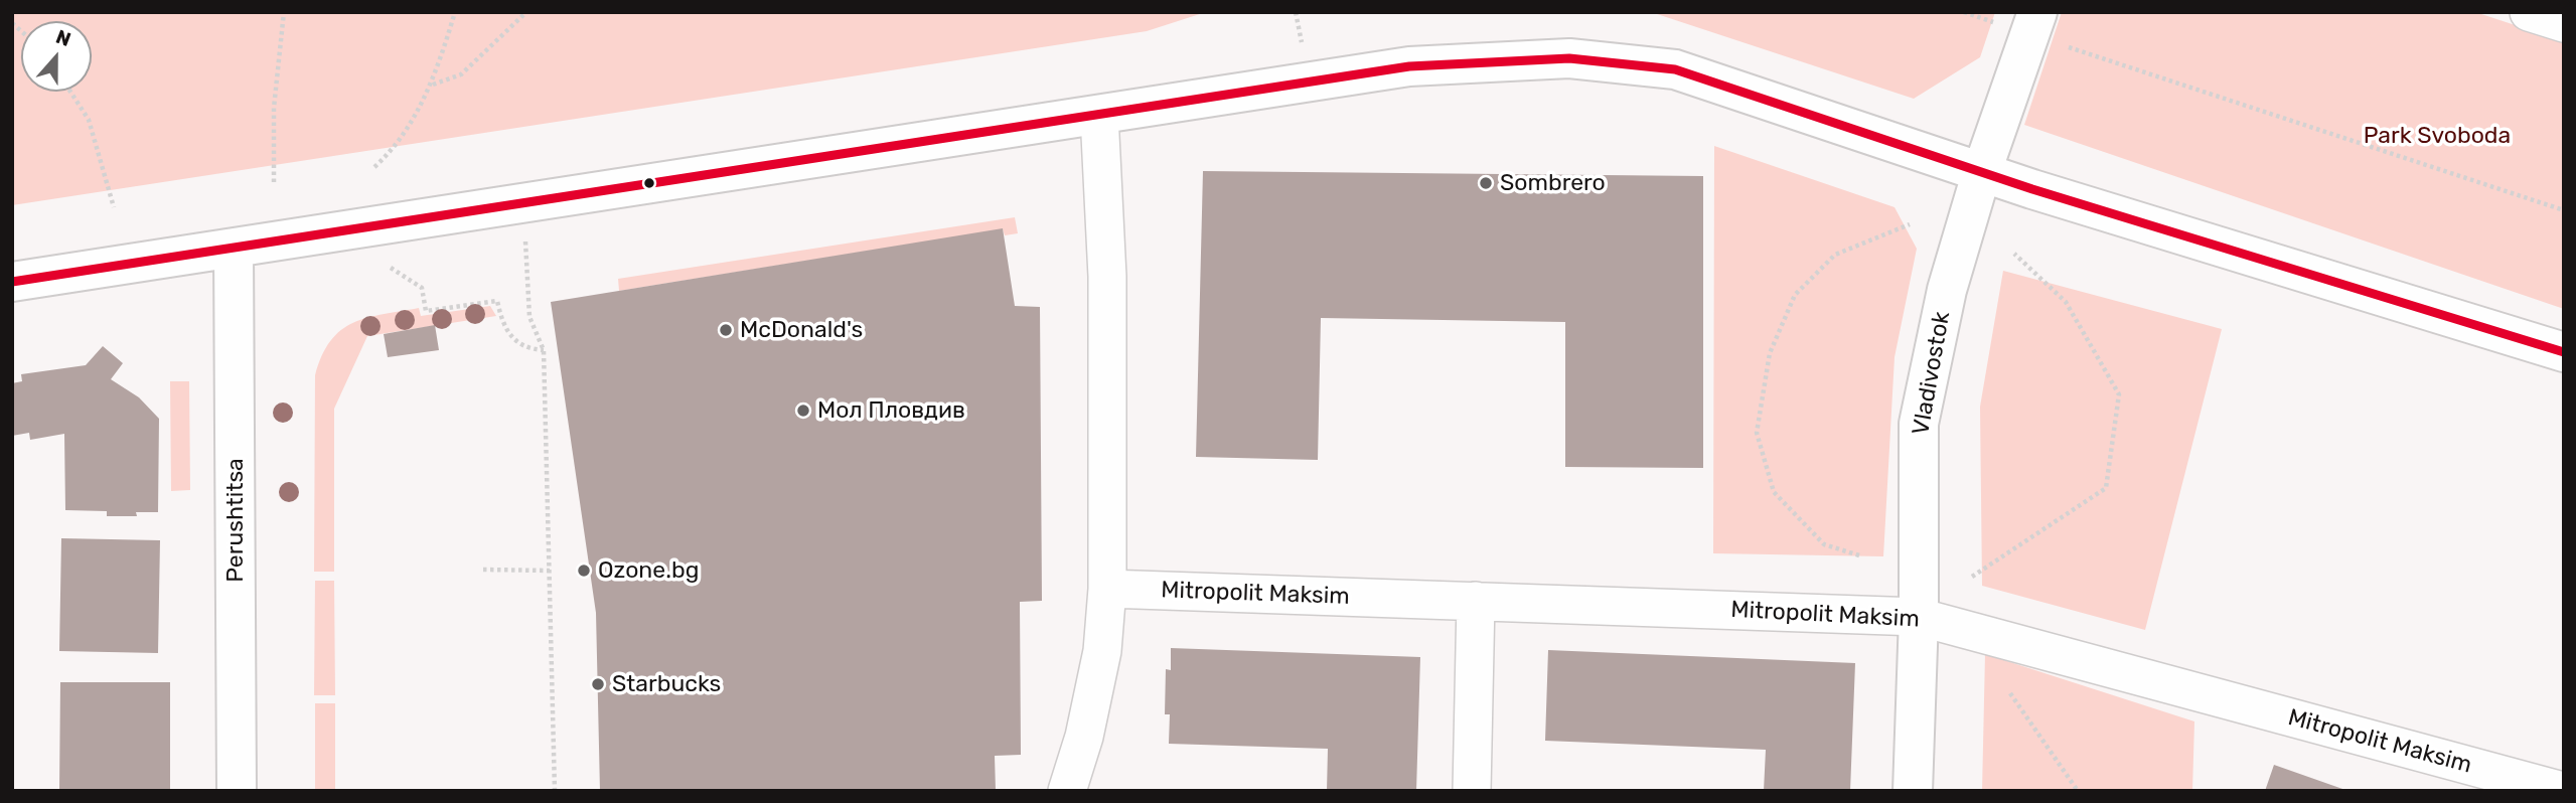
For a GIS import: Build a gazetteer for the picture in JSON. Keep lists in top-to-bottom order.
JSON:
{
  "streets": {
    "street": ["Vladivostok", "Perushtitsa", "Mitropolit Maksim"]
  },
  "crossings": [
    ["Vladivostok", "Mitropolit Maksim"]
  ],
  "parks": ["Park Svoboda"],
  "places": [
    "Sombrero",
    "McDonald's",
    "Мол Пловдив",
    "Ozone.bg",
    "Starbucks"
  ],
  "north": "top"
}
